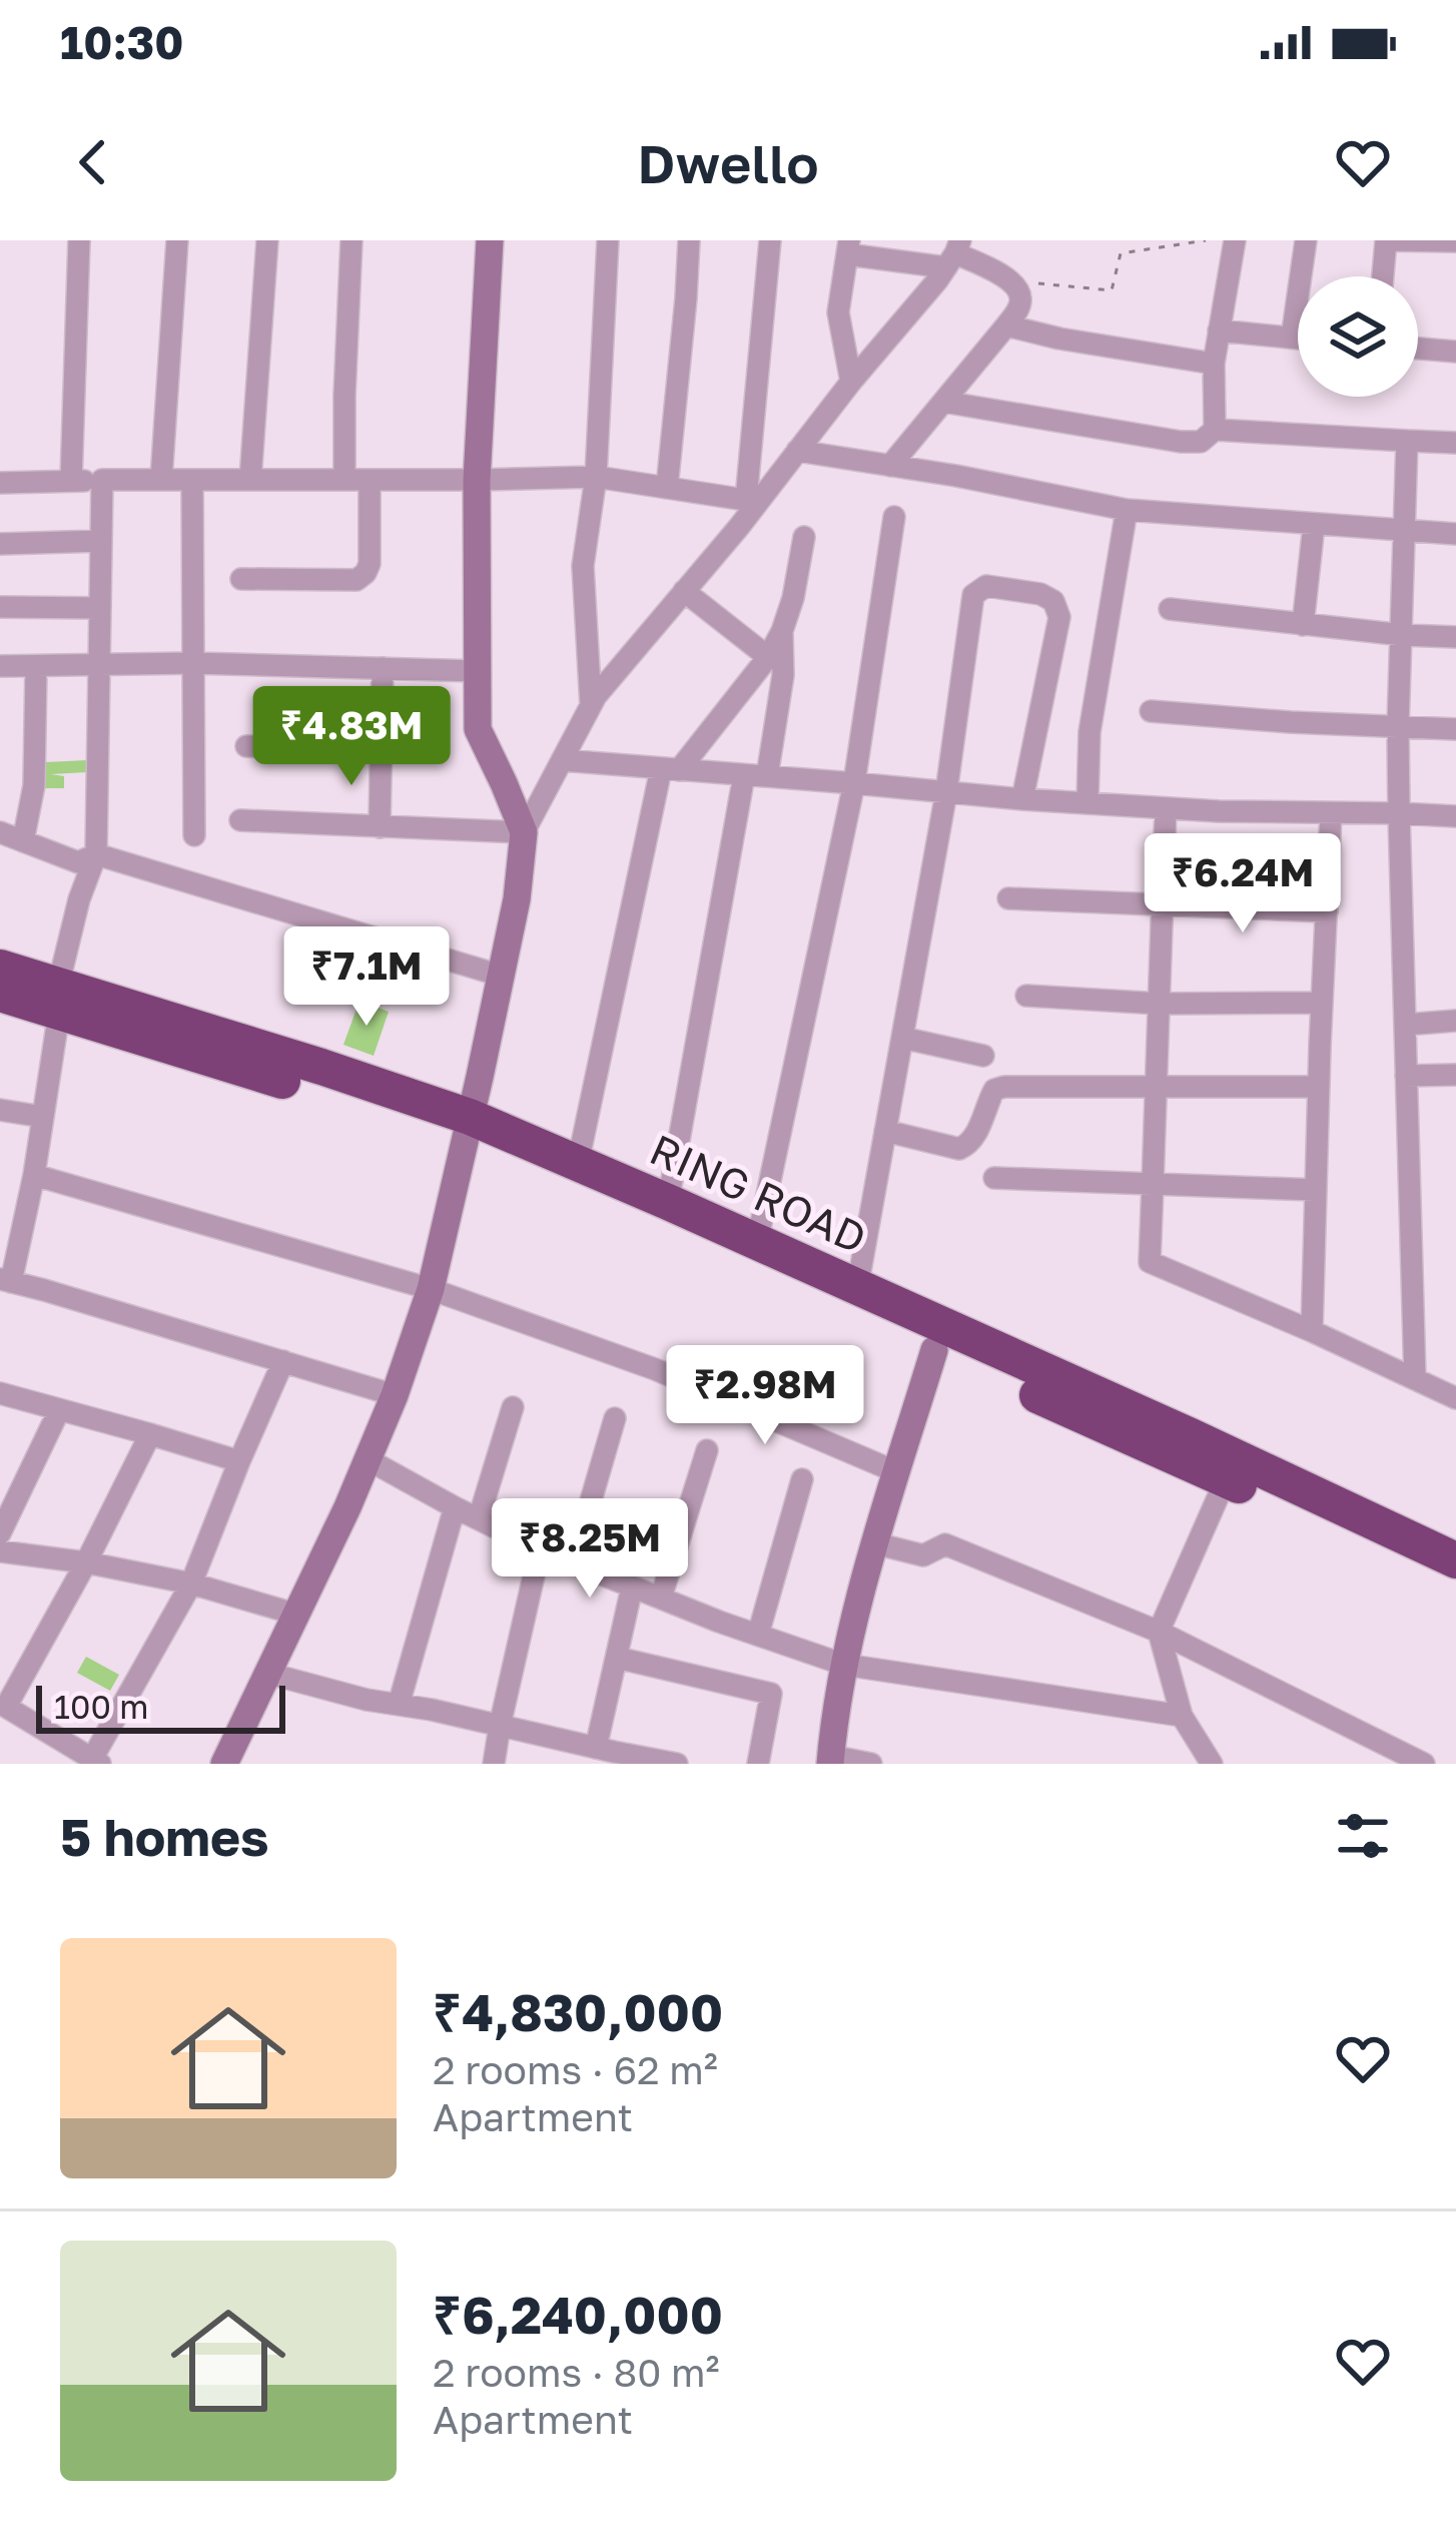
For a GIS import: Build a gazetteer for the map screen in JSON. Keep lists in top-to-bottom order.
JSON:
{
  "streets": {
    "highway": ["RING ROAD"]
  },
  "scale_bar": "100 m",
  "page": {
    "status": "10:30",
    "header": "Dwello",
    "price": [
      "₹4.83M",
      "₹6.24M",
      "₹7.1M",
      "₹2.98M",
      "₹8.25M"
    ],
    "scale": "100 m",
    "heading": "5 homes",
    "list": [
      {
        "name": "₹4,830,000",
        "note": "2 rooms · 62 m² · Apartment"
      },
      {
        "name": "₹6,240,000",
        "note": "2 rooms · 80 m² · Apartment"
      }
    ]
  }
}
